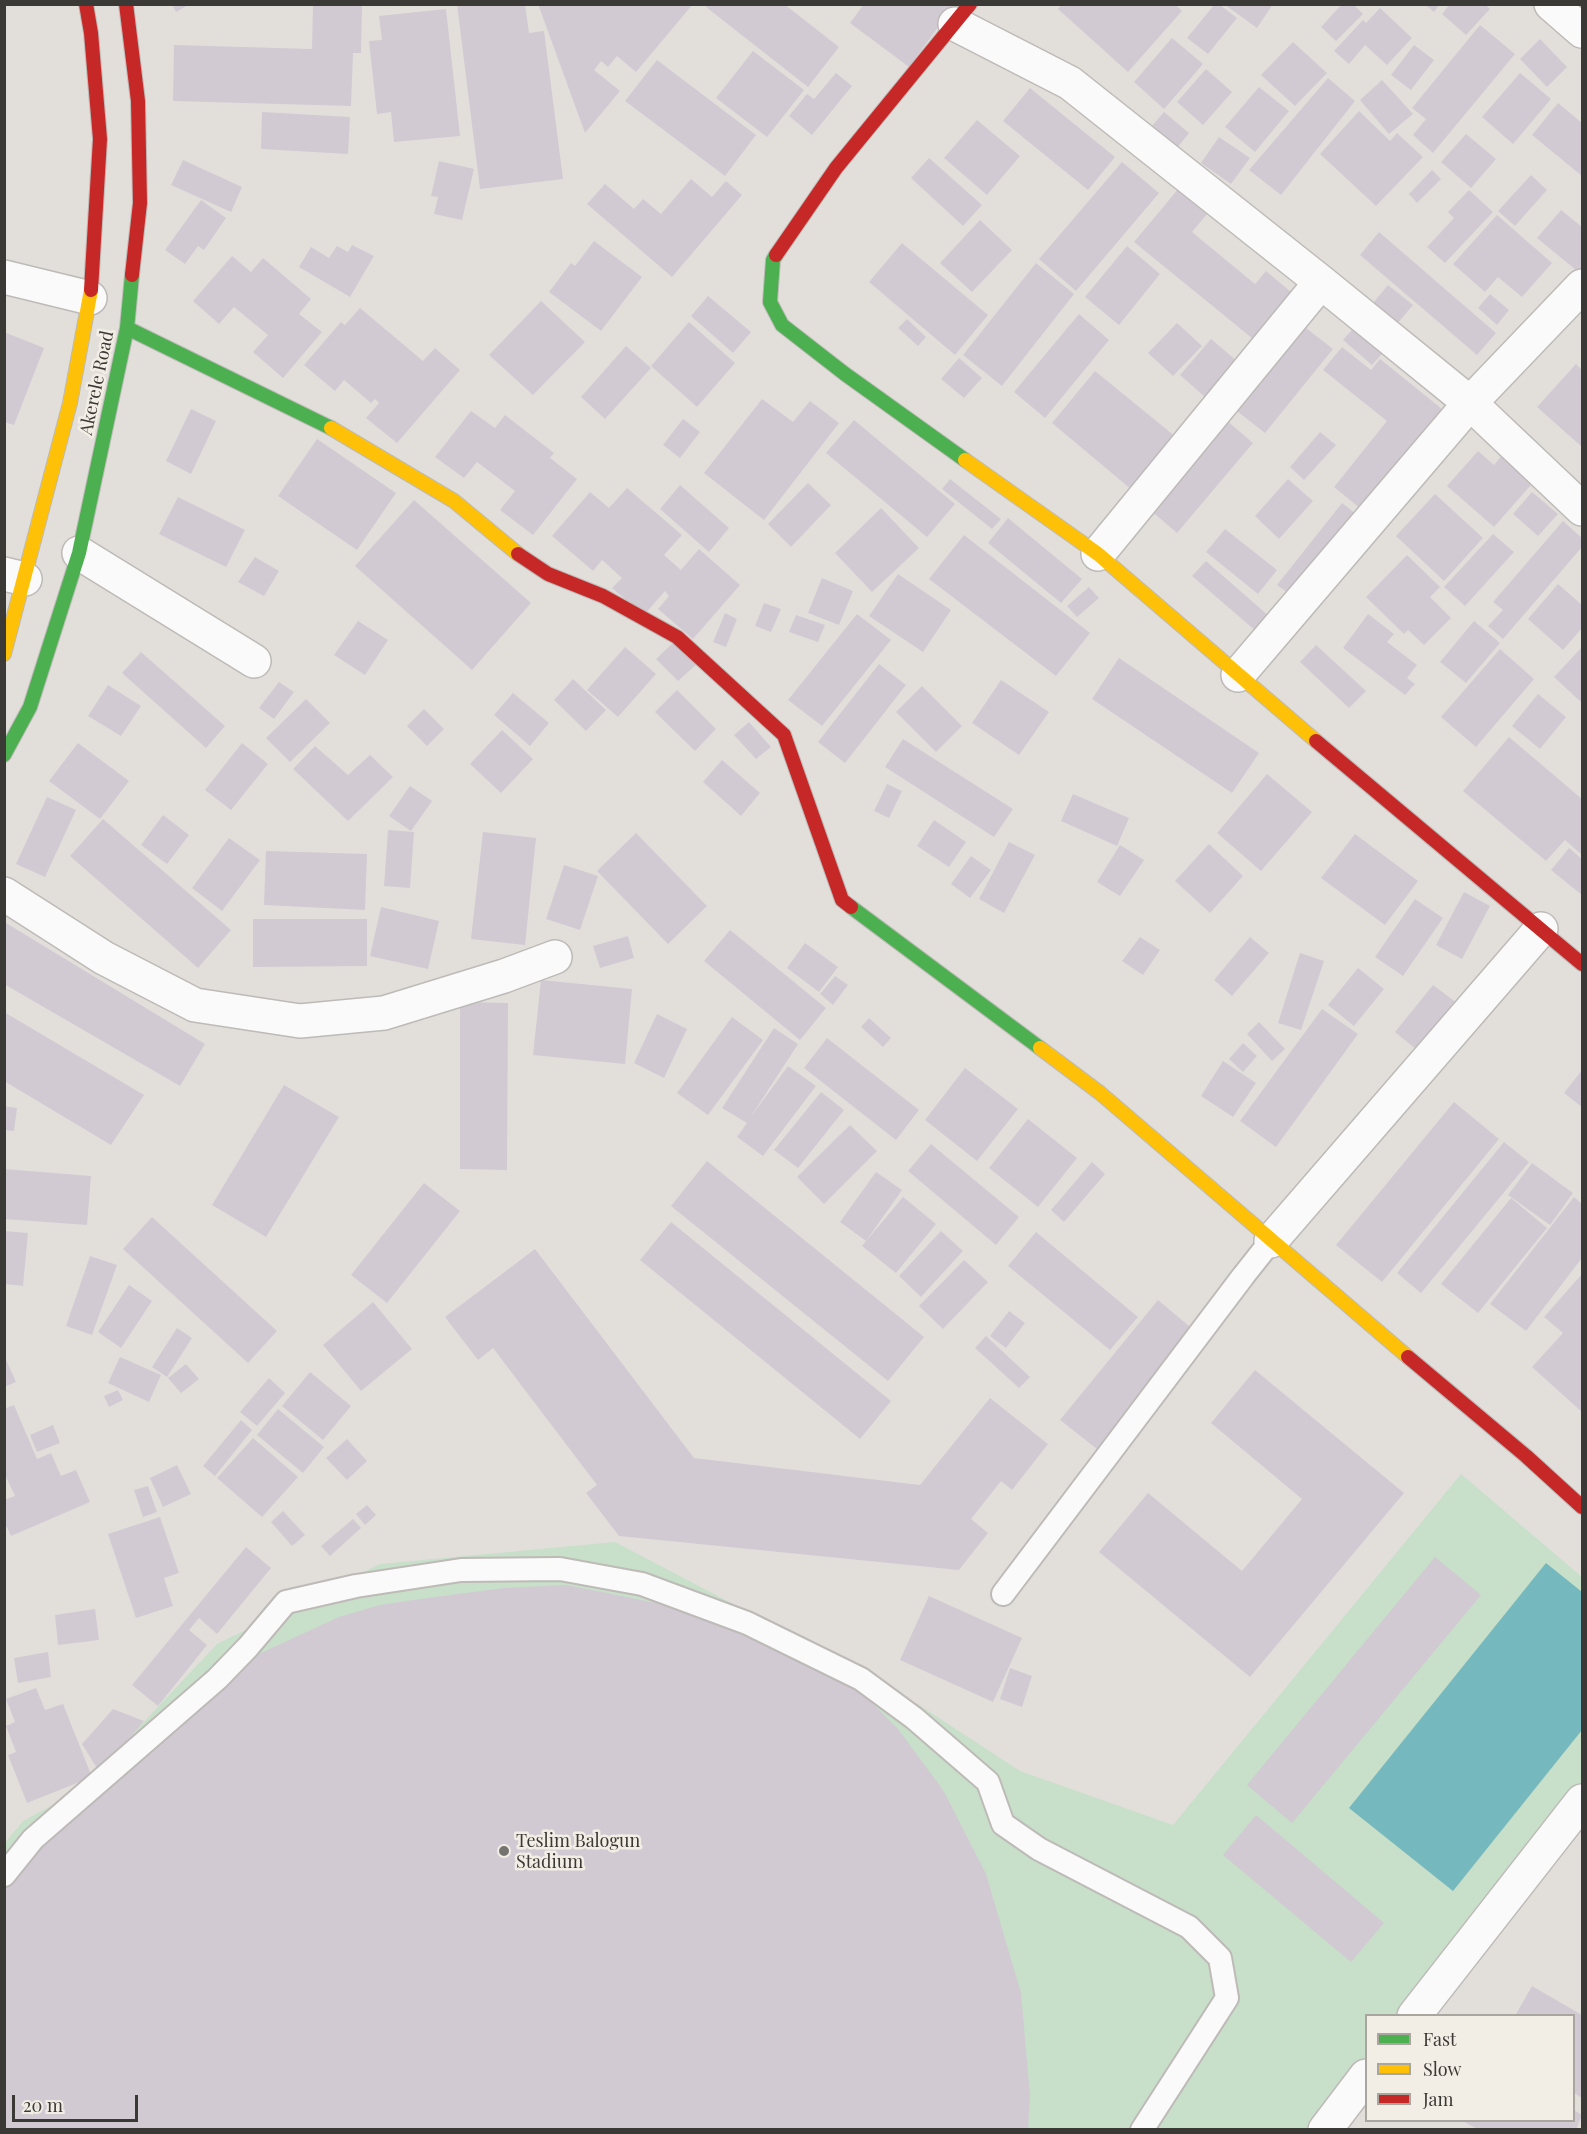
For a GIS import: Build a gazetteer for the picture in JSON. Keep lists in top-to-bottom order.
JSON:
{
  "streets": {
    "street": ["Akerele Road"]
  },
  "places": ["Teslim Balogun Stadium"],
  "legend": ["Fast", "Slow", "Jam"],
  "scale_bar": "20 m"
}
